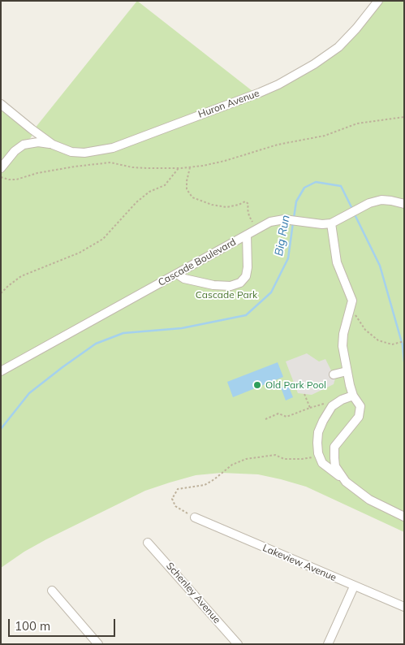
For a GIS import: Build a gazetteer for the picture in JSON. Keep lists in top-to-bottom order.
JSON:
{
  "streets": {
    "street": [
      "Huron Avenue",
      "Cascade Boulevard",
      "Lakeview Avenue",
      "Schenley Avenue"
    ]
  },
  "water": ["Big Run"],
  "parks": ["Cascade Park"],
  "places": ["Old Park Pool"],
  "scale_bar": "100 m"
}
